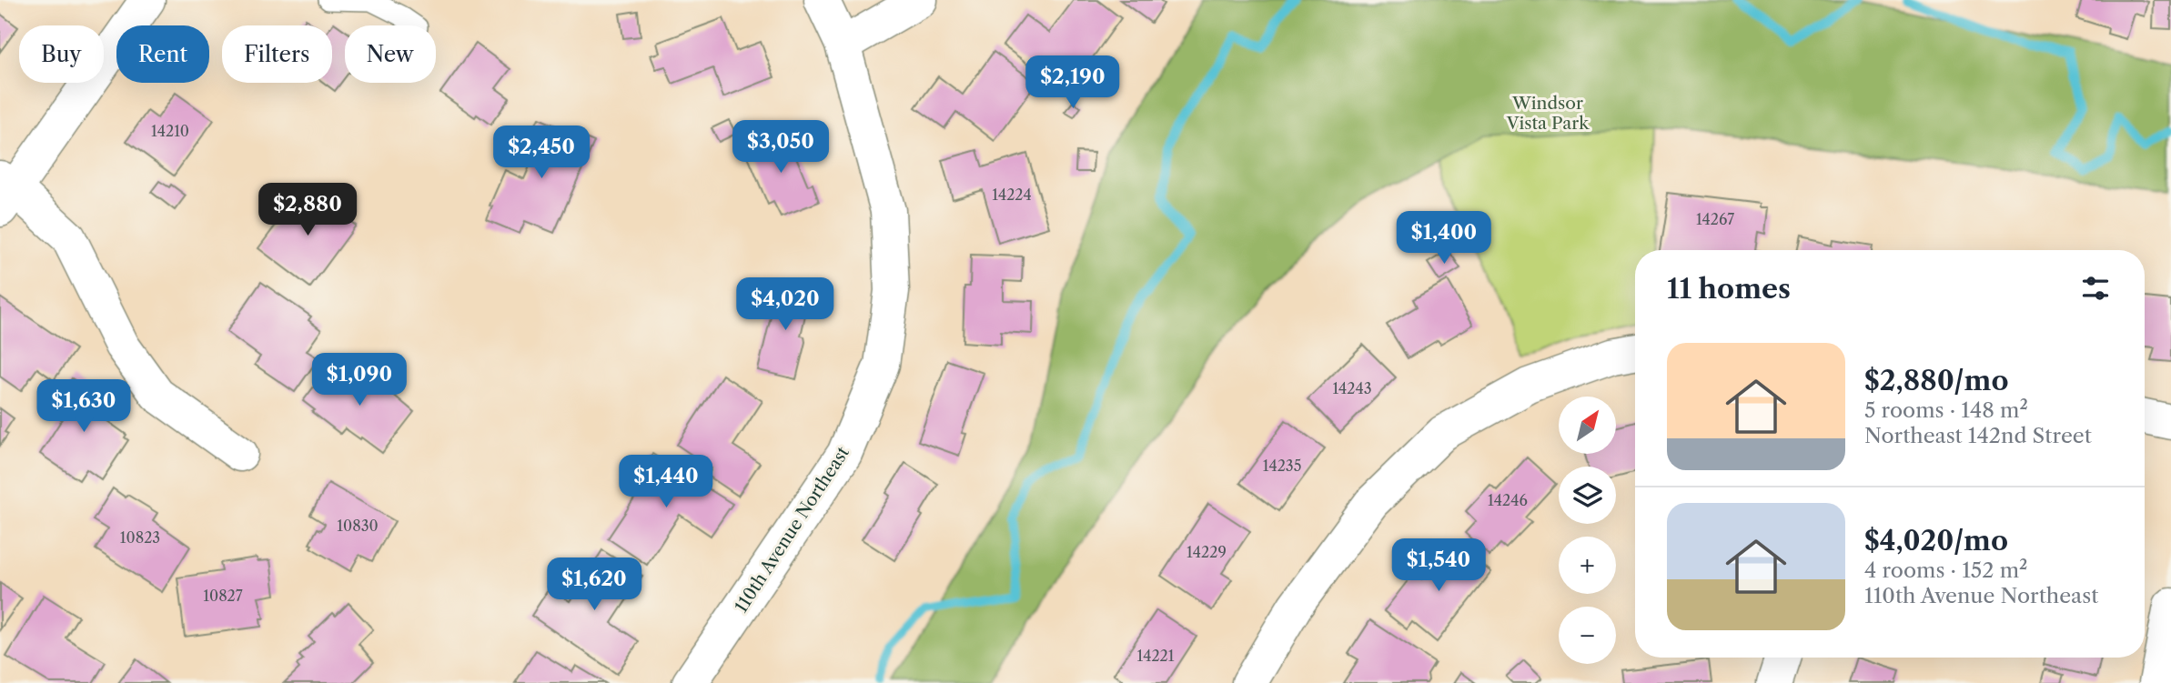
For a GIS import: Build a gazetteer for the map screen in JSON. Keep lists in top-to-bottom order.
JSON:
{
  "streets": {
    "street": ["110th Avenue Northeast"]
  },
  "parks": ["Windsor Vista Park"],
  "house_numbers": [
    "14210",
    "14224",
    "14267",
    "14243",
    "14235",
    "14246",
    "10830",
    "10823",
    "14229",
    "10827",
    "14221"
  ],
  "north": "top right",
  "page": {
    "chip": [
      "Buy",
      "Rent",
      "Filters",
      "New"
    ],
    "price": [
      "$2,190",
      "$3,050",
      "$2,450",
      "$2,880",
      "$1,400",
      "$4,020",
      "$1,090",
      "$1,630",
      "$1,440",
      "$1,540",
      "$1,620"
    ],
    "heading": "11 homes",
    "list": [
      {
        "name": "$2,880/mo",
        "note": "5 rooms · 148 m² · Northeast 142nd Street"
      },
      {
        "name": "$4,020/mo",
        "note": "4 rooms · 152 m² · 110th Avenue Northeast"
      }
    ],
    "map_buttons": ["+", "−"]
  }
}
